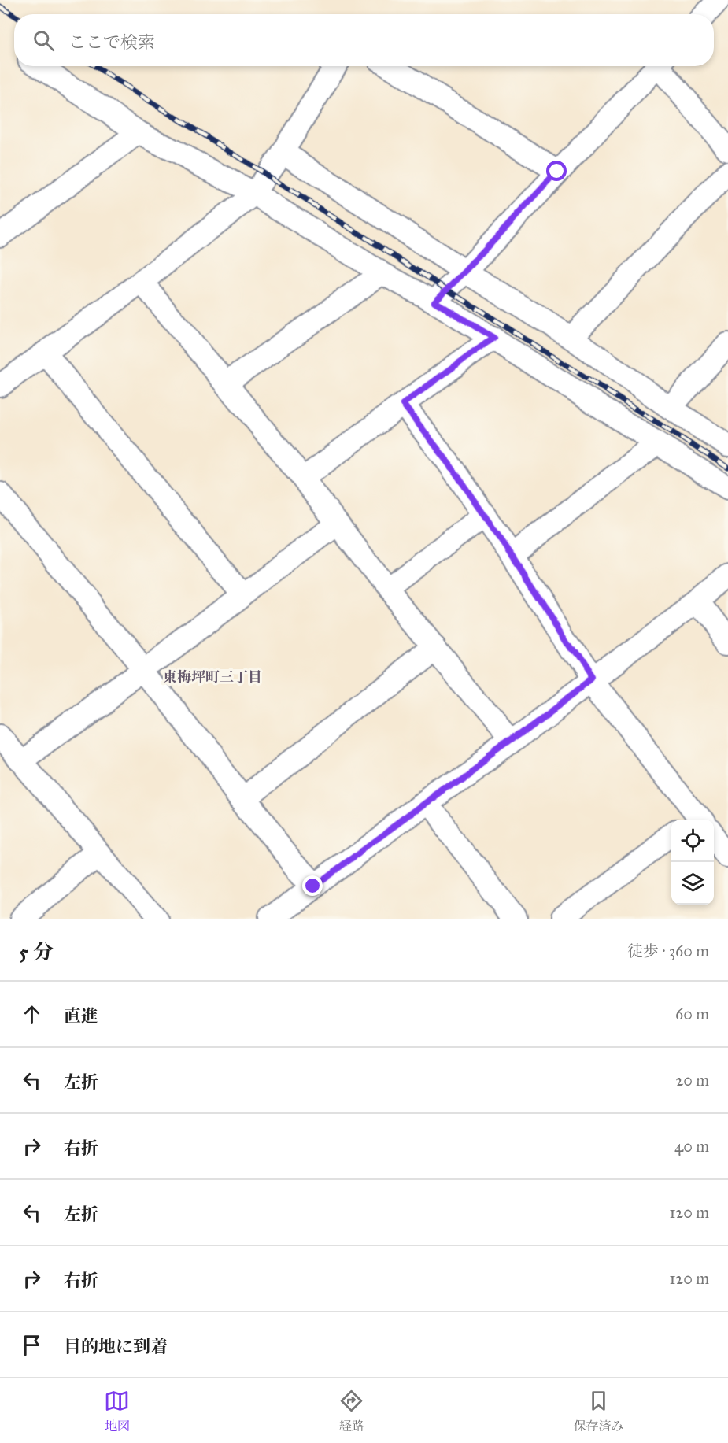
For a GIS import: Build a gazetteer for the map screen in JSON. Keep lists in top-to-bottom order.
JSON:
{
  "districts": ["東梅坪町三丁目"],
  "page": {
    "search": "ここで検索",
    "heading": ["5 分", "徒歩 · 360 m"],
    "list": [
      ["直進", "60 m"],
      ["左折", "20 m"],
      ["右折", "40 m"],
      ["左折", "120 m"],
      ["右折", "120 m"],
      "目的地に到着"
    ],
    "nav": ["地図", "経路", "保存済み"]
  }
}
